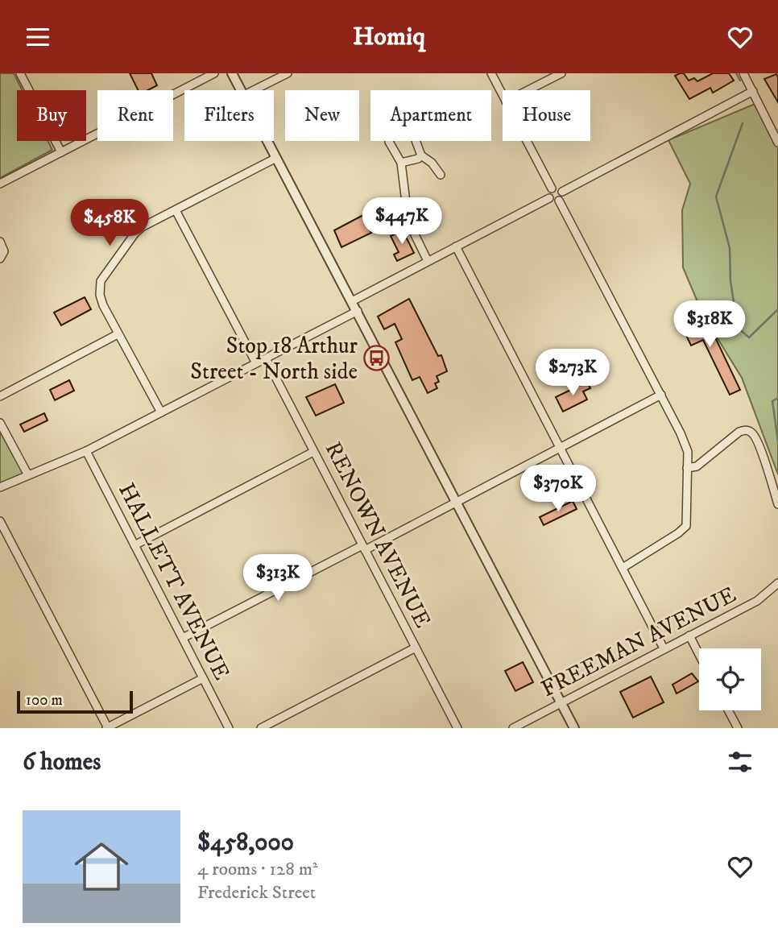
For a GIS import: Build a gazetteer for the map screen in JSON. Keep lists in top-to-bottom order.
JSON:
{
  "streets": {
    "street": ["RENOWN AVENUE", "HALLETT AVENUE", "FREEMAN AVENUE"]
  },
  "places": {
    "bus stop": ["Stop 18 Arthur Street - North side"]
  },
  "scale_bar": "100 m",
  "page": {
    "header": "Homiq",
    "chip": [
      "Buy",
      "Rent",
      "Filters",
      "New",
      "Apartment",
      "House"
    ],
    "price": [
      "$447K",
      "$458K",
      "$318K",
      "$273K",
      "$370K",
      "$313K"
    ],
    "scale": "100 m",
    "heading": "6 homes",
    "list": [
      {
        "name": "$458,000",
        "note": "4 rooms · 128 m² · Frederick Street"
      }
    ]
  }
}
